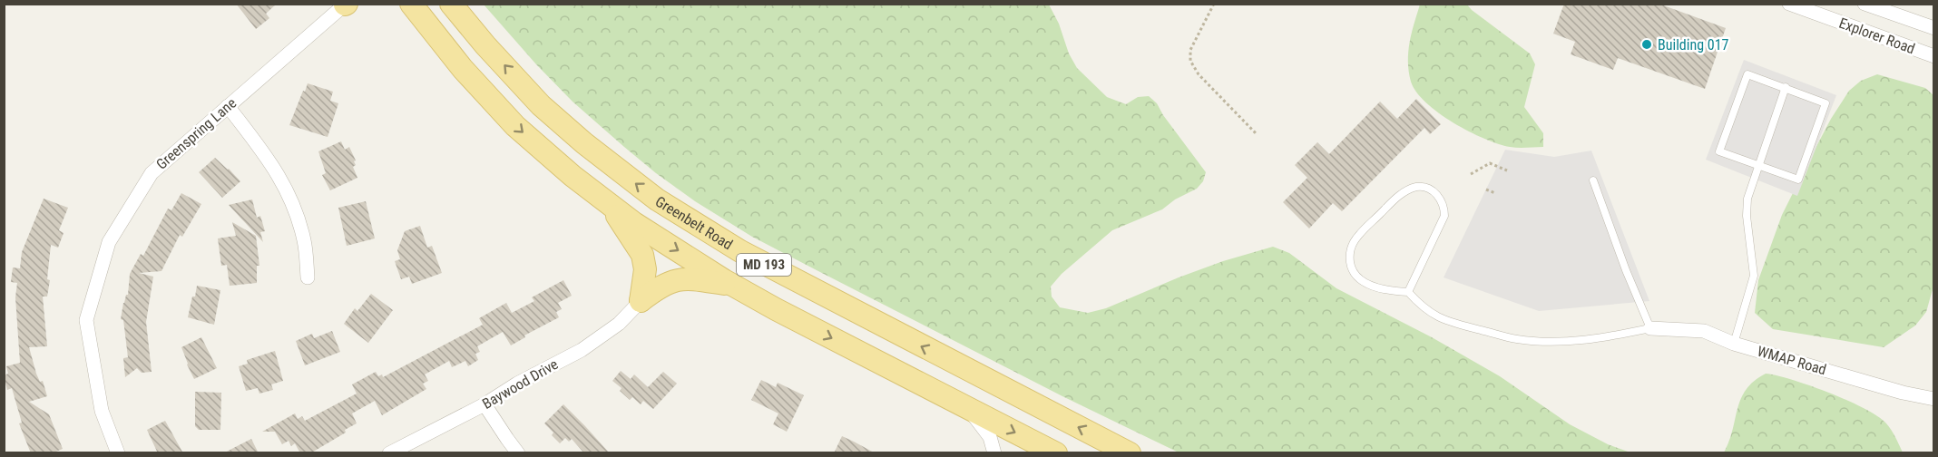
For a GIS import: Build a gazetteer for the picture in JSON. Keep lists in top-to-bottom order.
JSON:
{
  "streets": {
    "main road": ["Greenbelt Road", "MD 193"],
    "street": [
      "Explorer Road",
      "Greenspring Lane",
      "WMAP Road",
      "Baywood Drive"
    ]
  },
  "places": ["Building 017"]
}
